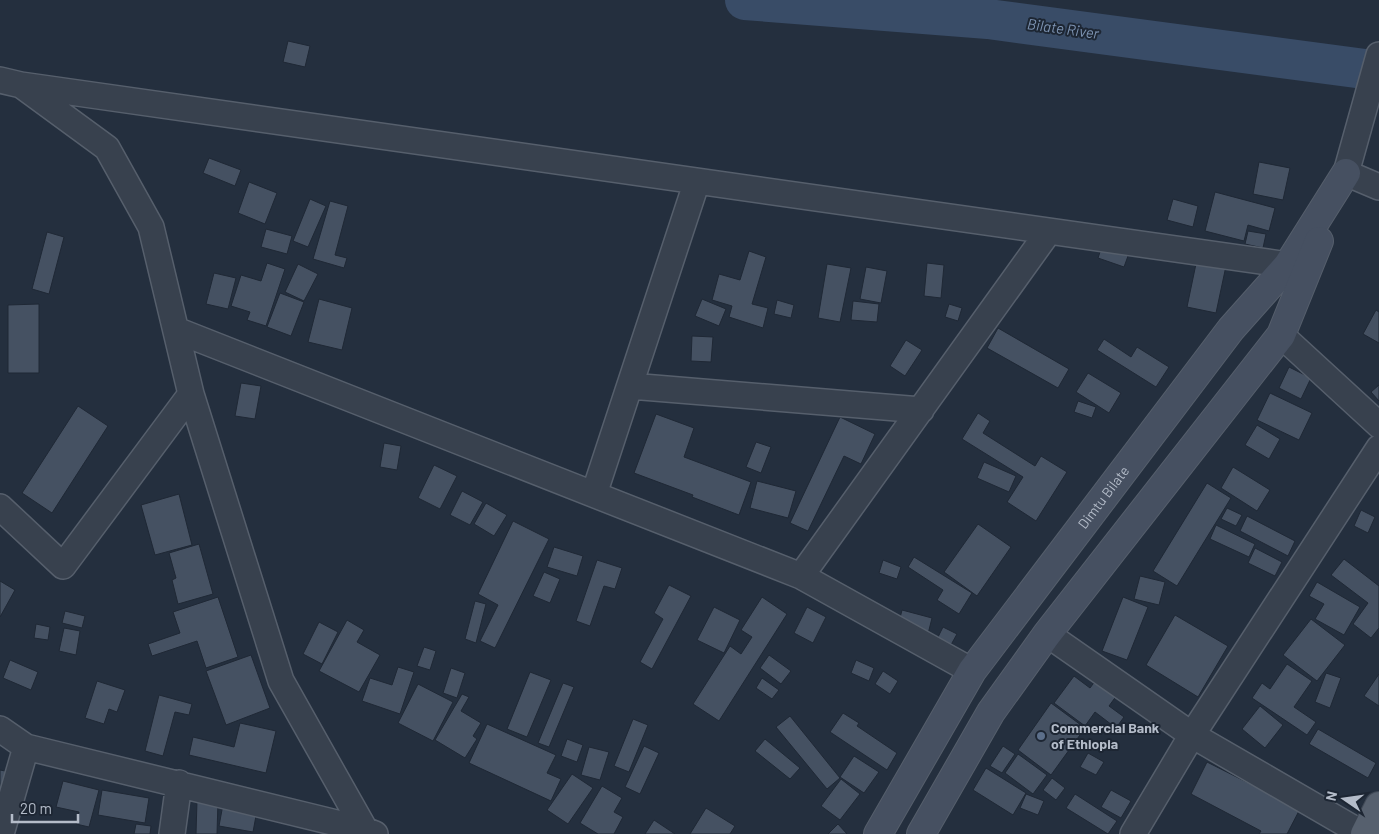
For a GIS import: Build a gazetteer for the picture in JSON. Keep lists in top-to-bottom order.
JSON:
{
  "streets": {
    "main road": ["Dimtu Bilate"]
  },
  "water": ["Bilate River"],
  "places": ["Commercial Bank of Ethiopia"],
  "scale_bar": "20 m",
  "north": "left"
}
